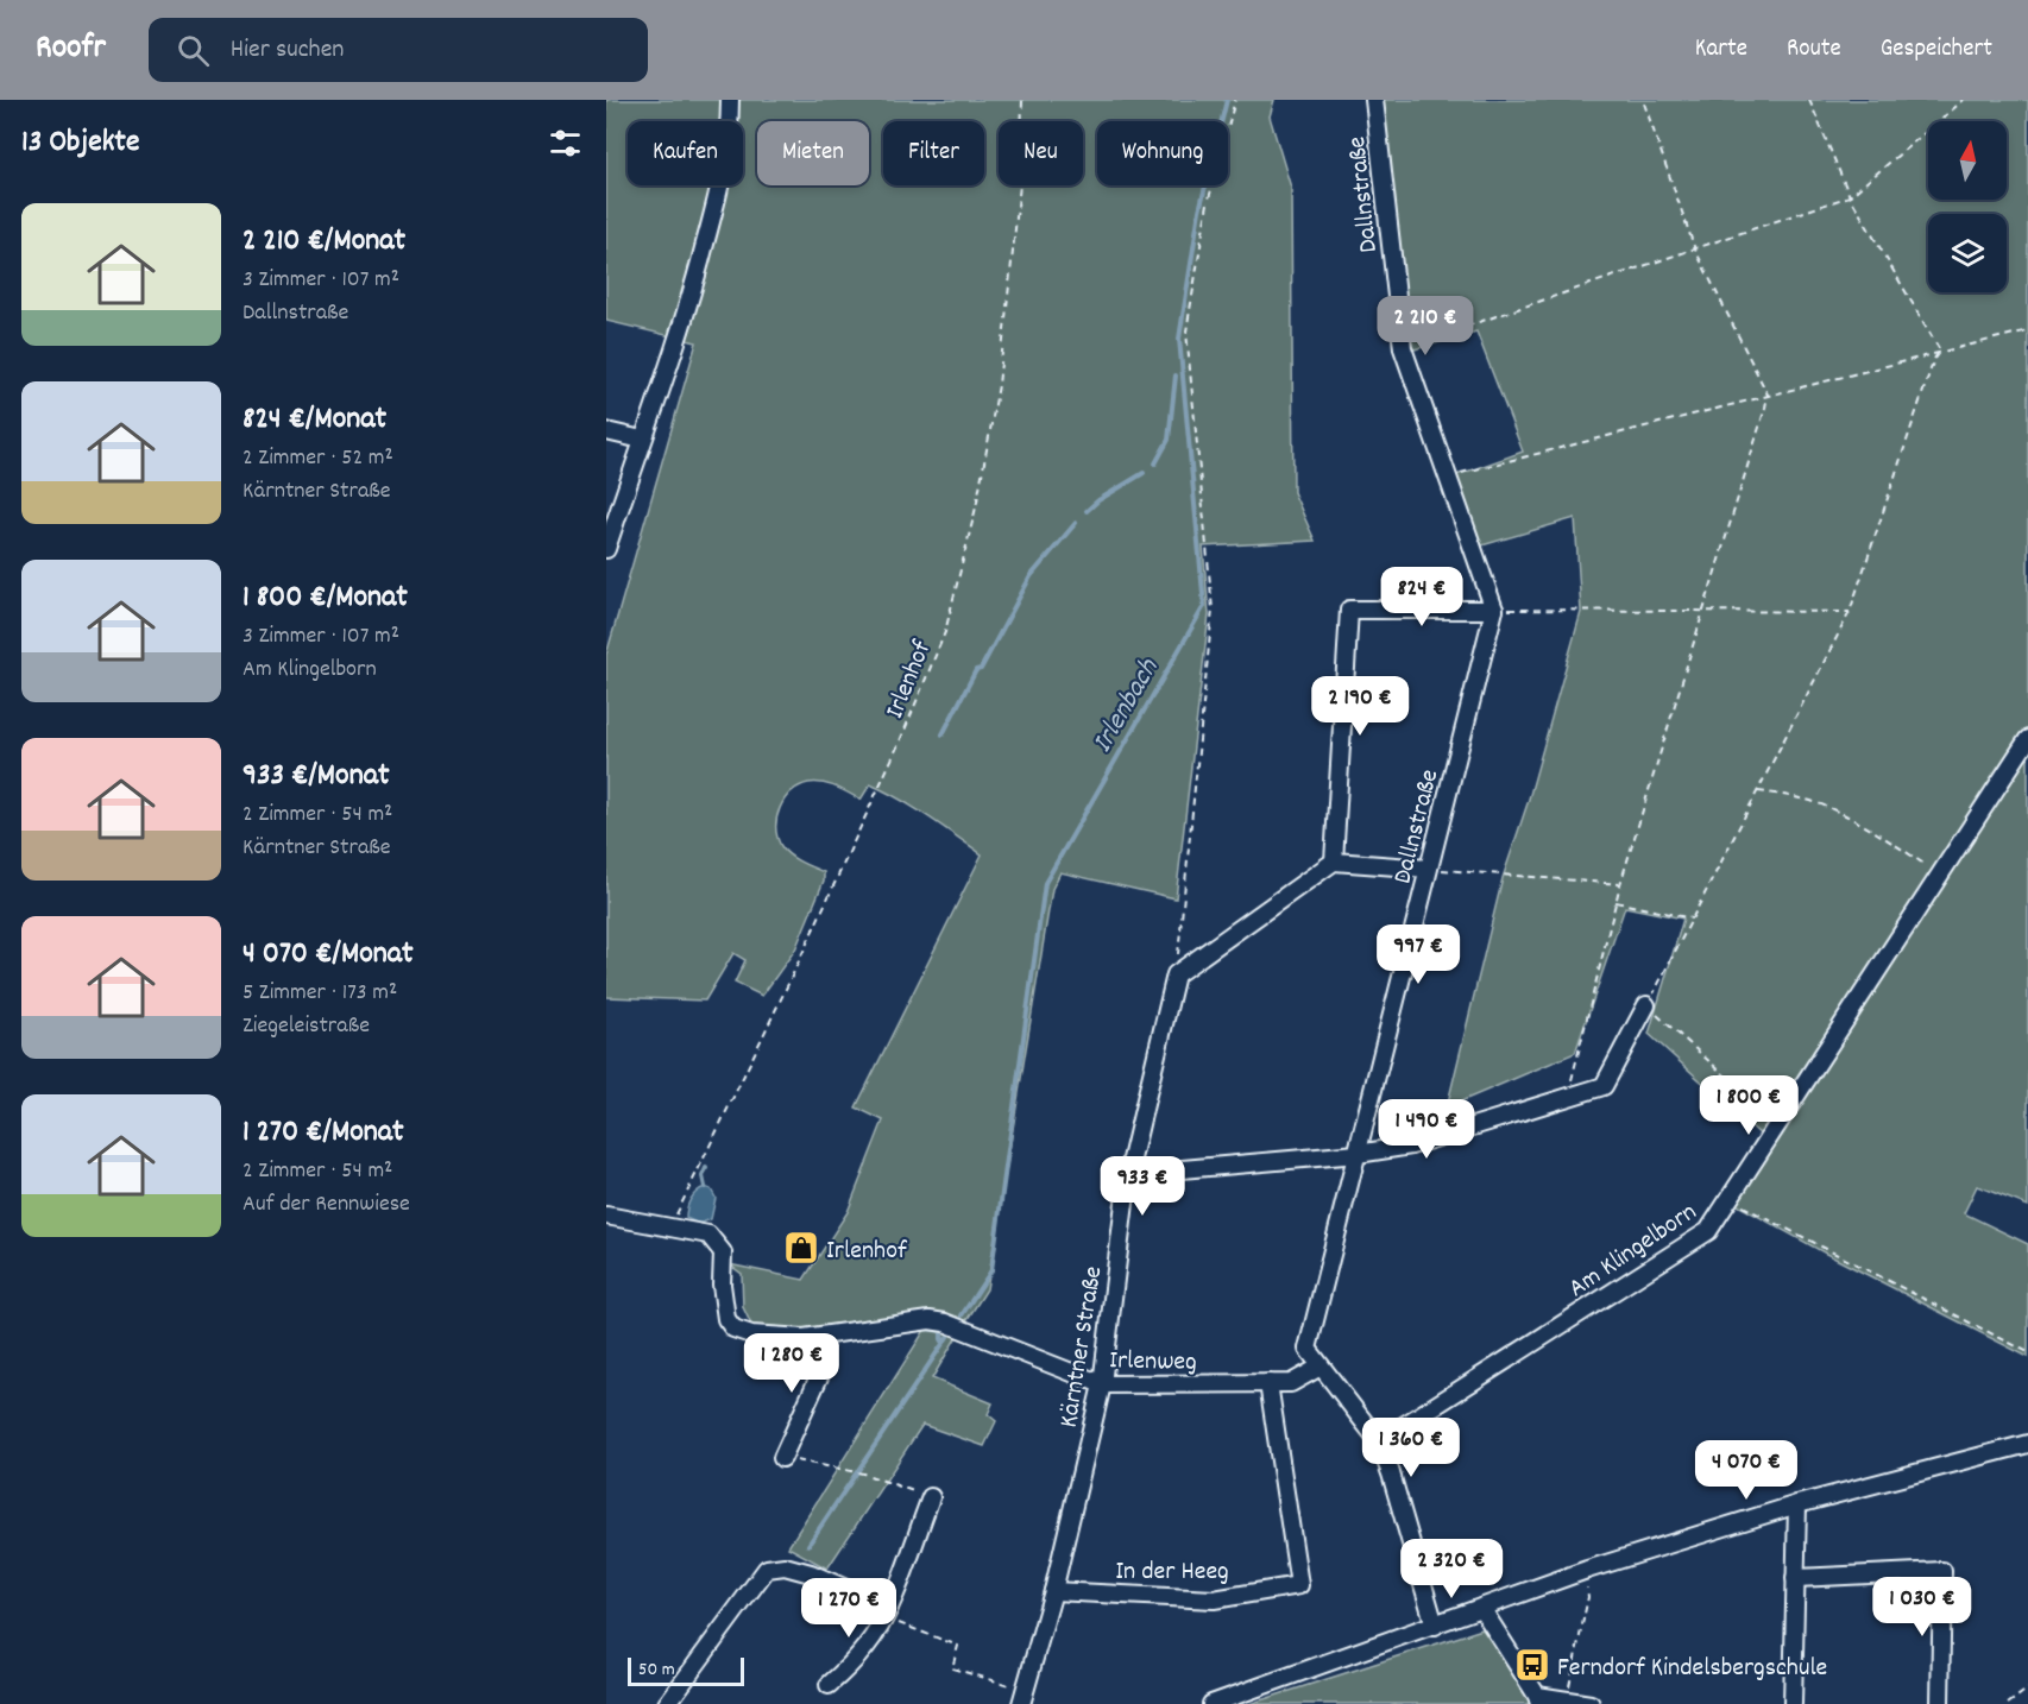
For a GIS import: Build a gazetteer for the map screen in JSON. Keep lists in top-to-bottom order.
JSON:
{
  "streets": {
    "street": [
      "Dallnstraße",
      "Am Klingelborn",
      "Kärntner Straße",
      "Irlenweg",
      "In der Heeg"
    ],
    "path": ["Irlenhof"]
  },
  "crossings": [
    ["Dallnstraße", "Am Klingelborn"],
    ["Dallnstraße", "Irlenweg"],
    ["Irlenhof", "Irlenweg"],
    ["Kärntner Straße", "Irlenweg"],
    ["Kärntner Straße", "In der Heeg"],
    ["Irlenweg", "In der Heeg"]
  ],
  "water": ["Irlenbach"],
  "places": {
    "shop": ["Irlenhof"],
    "bus stop": ["Ferndorf Kindelsbergschule"]
  },
  "scale_bar": "50 m",
  "north": "top",
  "page": {
    "header": "Roofr",
    "search": "Hier suchen",
    "nav": ["Karte", "Route", "Gespeichert"],
    "heading": "13 Objekte",
    "chip": [
      "Kaufen",
      "Mieten",
      "Filter",
      "Neu",
      "Wohnung"
    ],
    "list": [
      {
        "name": "2 210 €/Monat",
        "note": "3 Zimmer · 107 m² · Dallnstraße"
      },
      {
        "name": "824 €/Monat",
        "note": "2 Zimmer · 52 m² · Kärntner Straße"
      },
      {
        "name": "1 800 €/Monat",
        "note": "3 Zimmer · 107 m² · Am Klingelborn"
      },
      {
        "name": "933 €/Monat",
        "note": "2 Zimmer · 54 m² · Kärntner Straße"
      },
      {
        "name": "4 070 €/Monat",
        "note": "5 Zimmer · 173 m² · Ziegeleistraße"
      },
      {
        "name": "1 270 €/Monat",
        "note": "2 Zimmer · 54 m² · Auf der Rennwiese"
      }
    ],
    "price": [
      "2 210 €",
      "824 €",
      "2 190 €",
      "997 €",
      "1 800 €",
      "1 490 €",
      "933 €",
      "1 280 €",
      "1 360 €",
      "4 070 €",
      "2 320 €",
      "1 030 €",
      "1 270 €"
    ],
    "scale": "50 m"
  }
}
